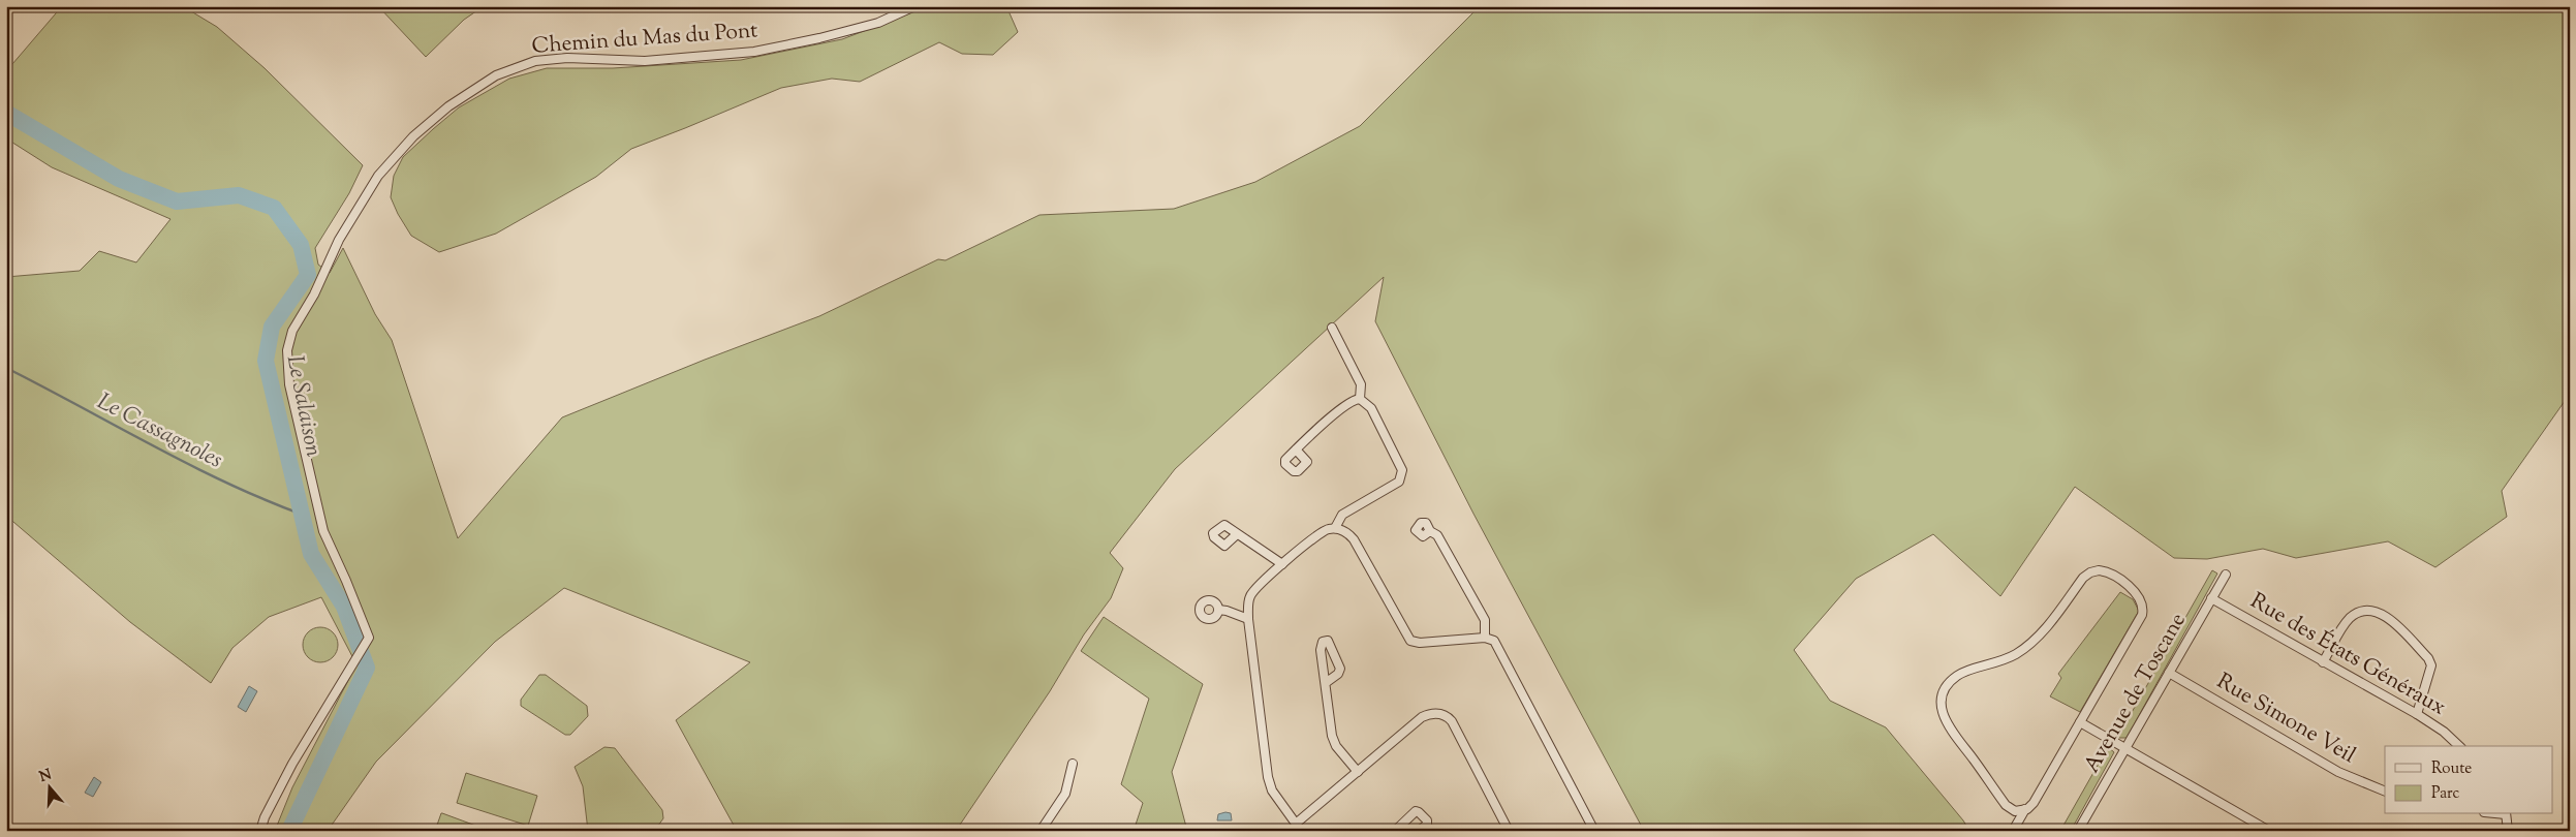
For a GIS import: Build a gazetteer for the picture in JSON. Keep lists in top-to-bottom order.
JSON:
{
  "streets": {
    "street": [
      "Chemin du Mas du Pont",
      "Rue des États Généraux",
      "Avenue de Toscane",
      "Rue Simone Veil"
    ]
  },
  "crossings": [
    ["Rue des États Généraux", "Avenue de Toscane"],
    ["Avenue de Toscane", "Rue Simone Veil"]
  ],
  "water": ["Le Salaison", "Le Cassagnoles"],
  "legend": ["Route", "Parc"],
  "north": "top"
}
